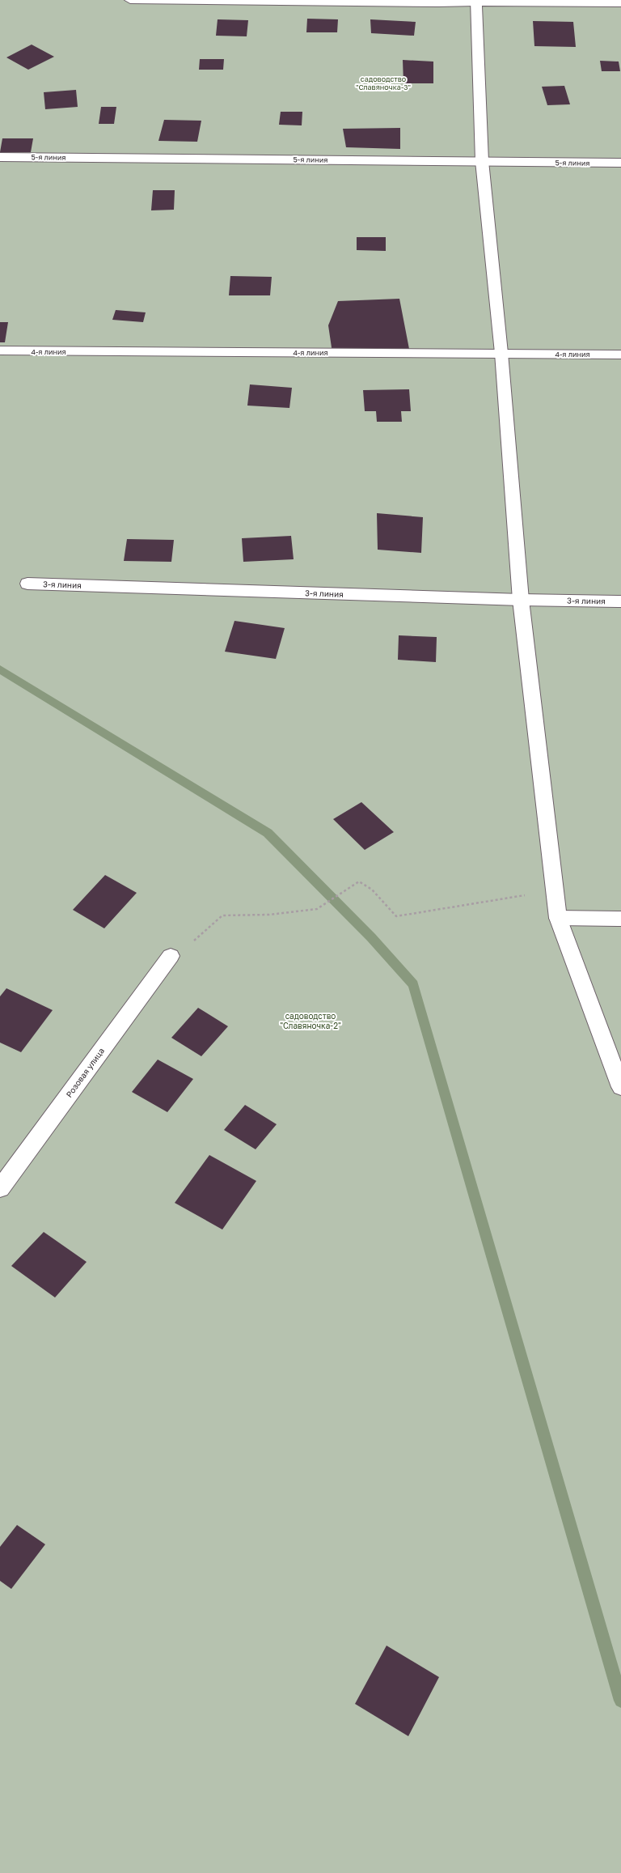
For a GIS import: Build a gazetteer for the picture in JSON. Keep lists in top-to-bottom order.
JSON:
{
  "streets": {
    "street": [
      "5-я линия",
      "4-я линия",
      "3-я линия",
      "Розовая улица"
    ]
  },
  "parks": ["садоводство \"Славяночка-3\"", "садоводство \"Славяночка-2\""]
}
